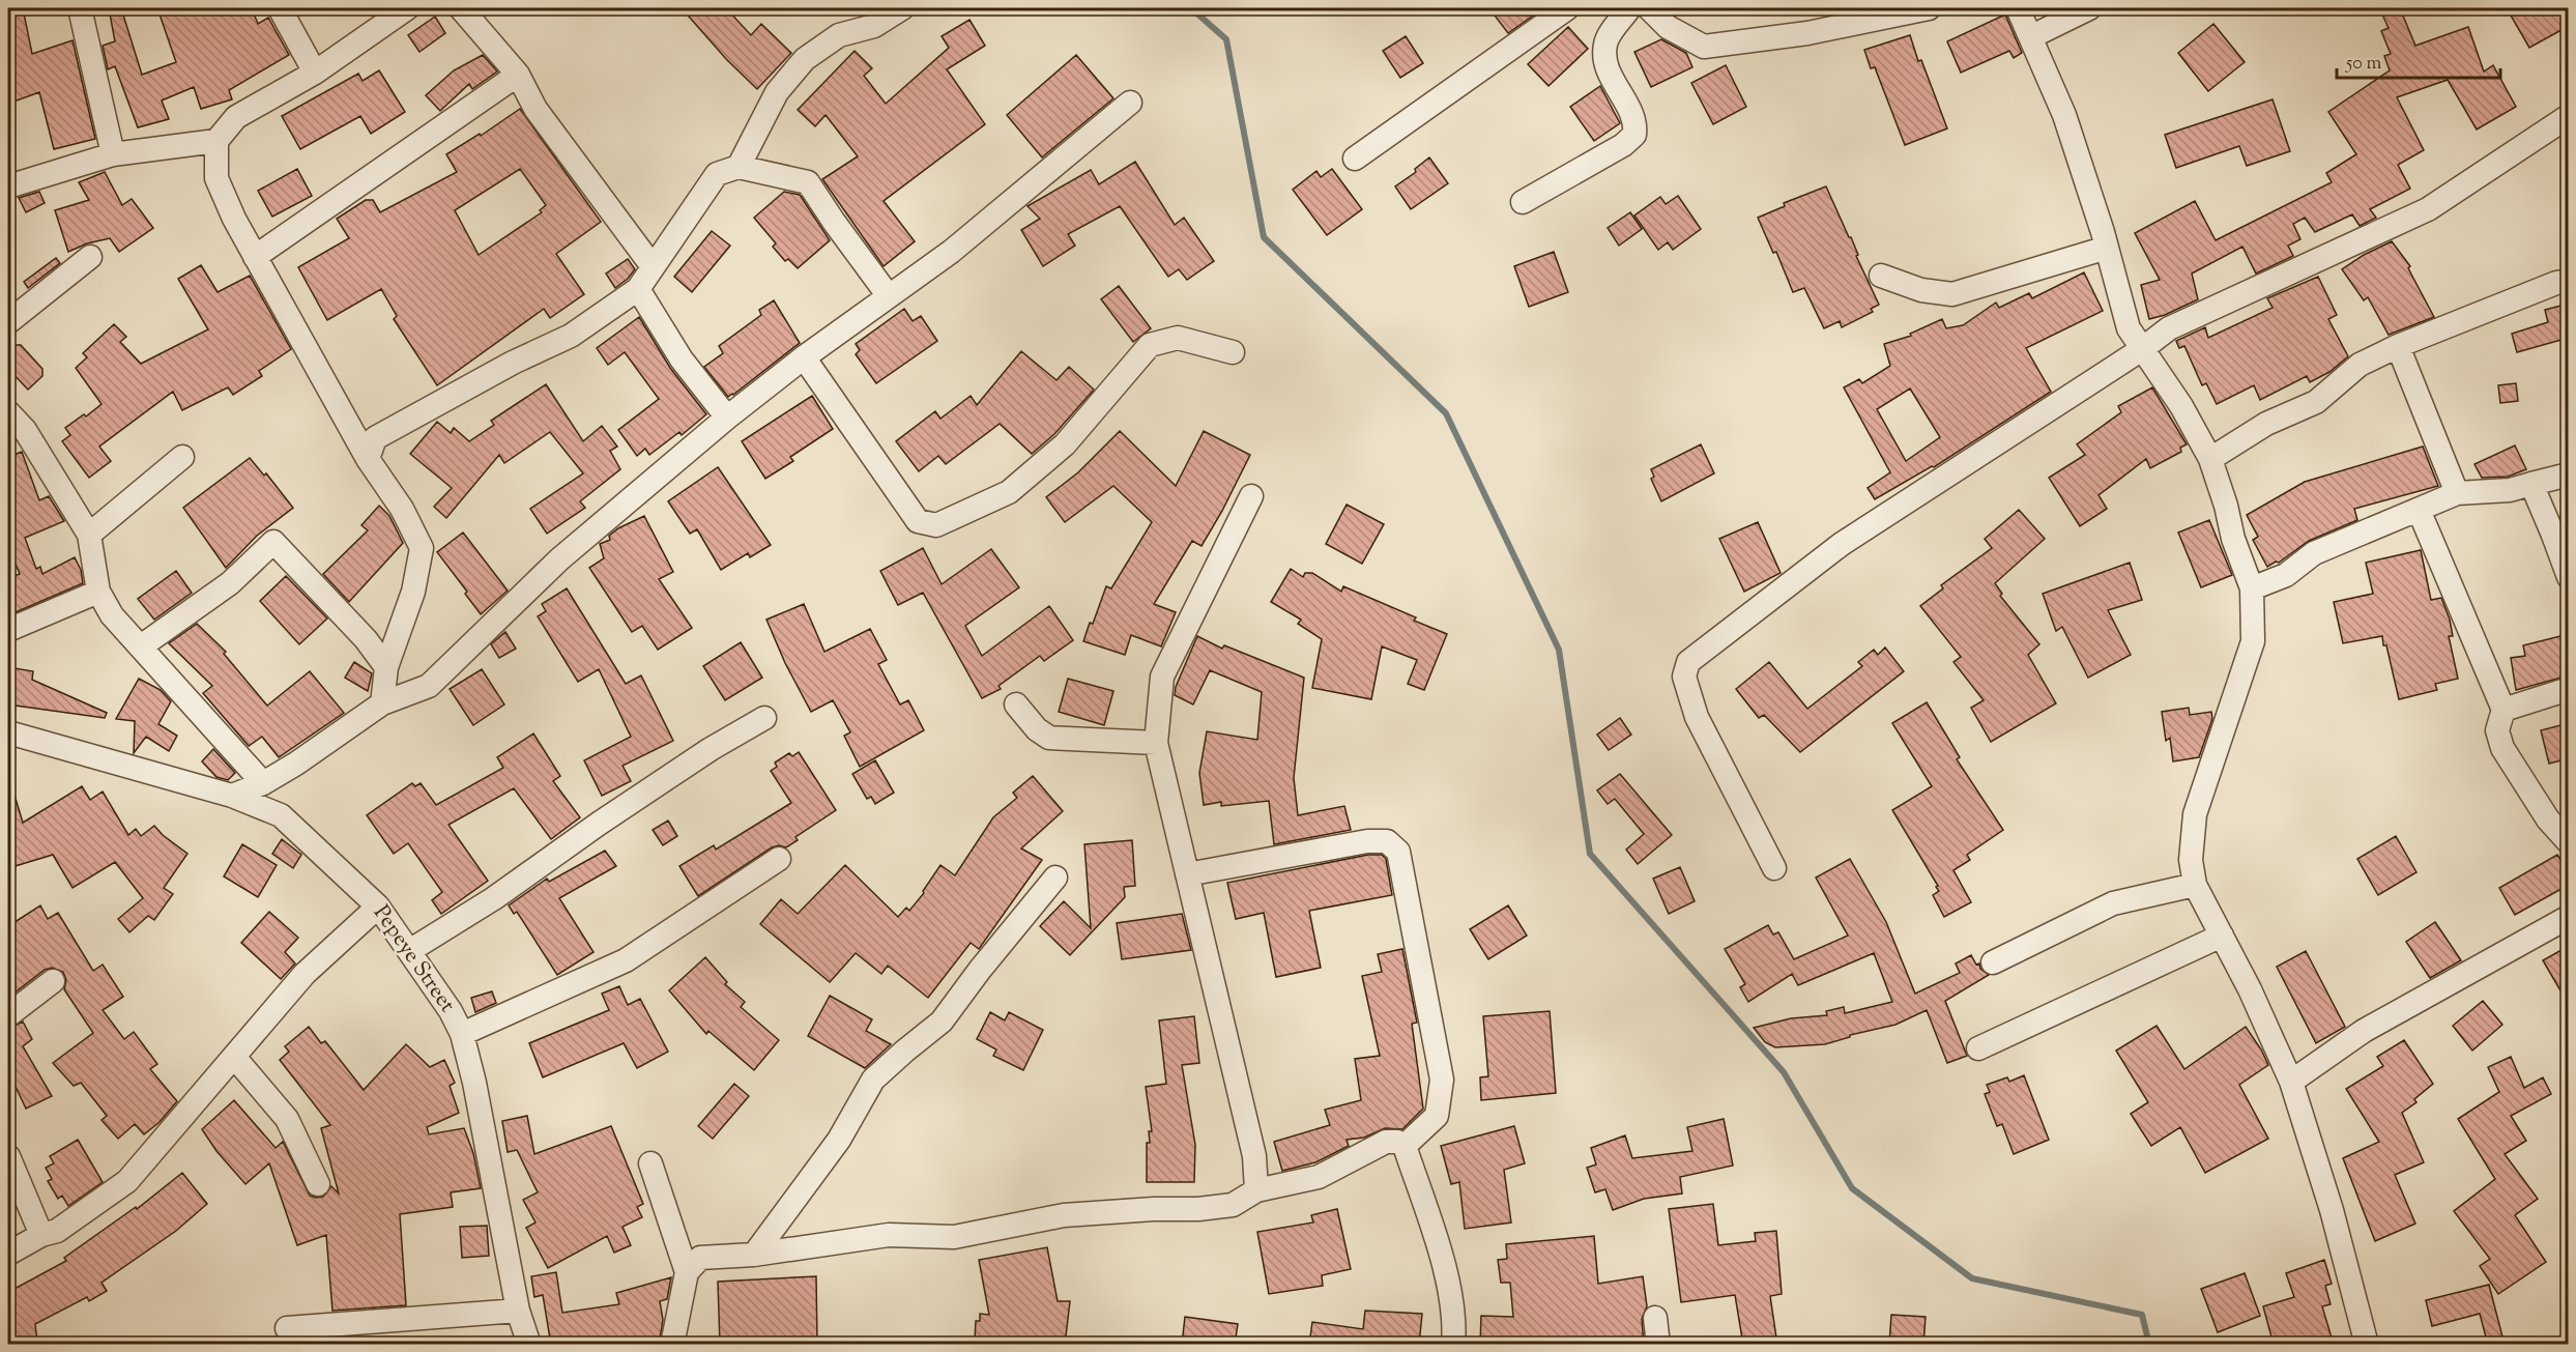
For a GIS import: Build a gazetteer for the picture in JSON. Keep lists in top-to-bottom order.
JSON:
{
  "streets": {
    "street": ["Pepeye Street"]
  },
  "scale_bar": "50 m"
}
